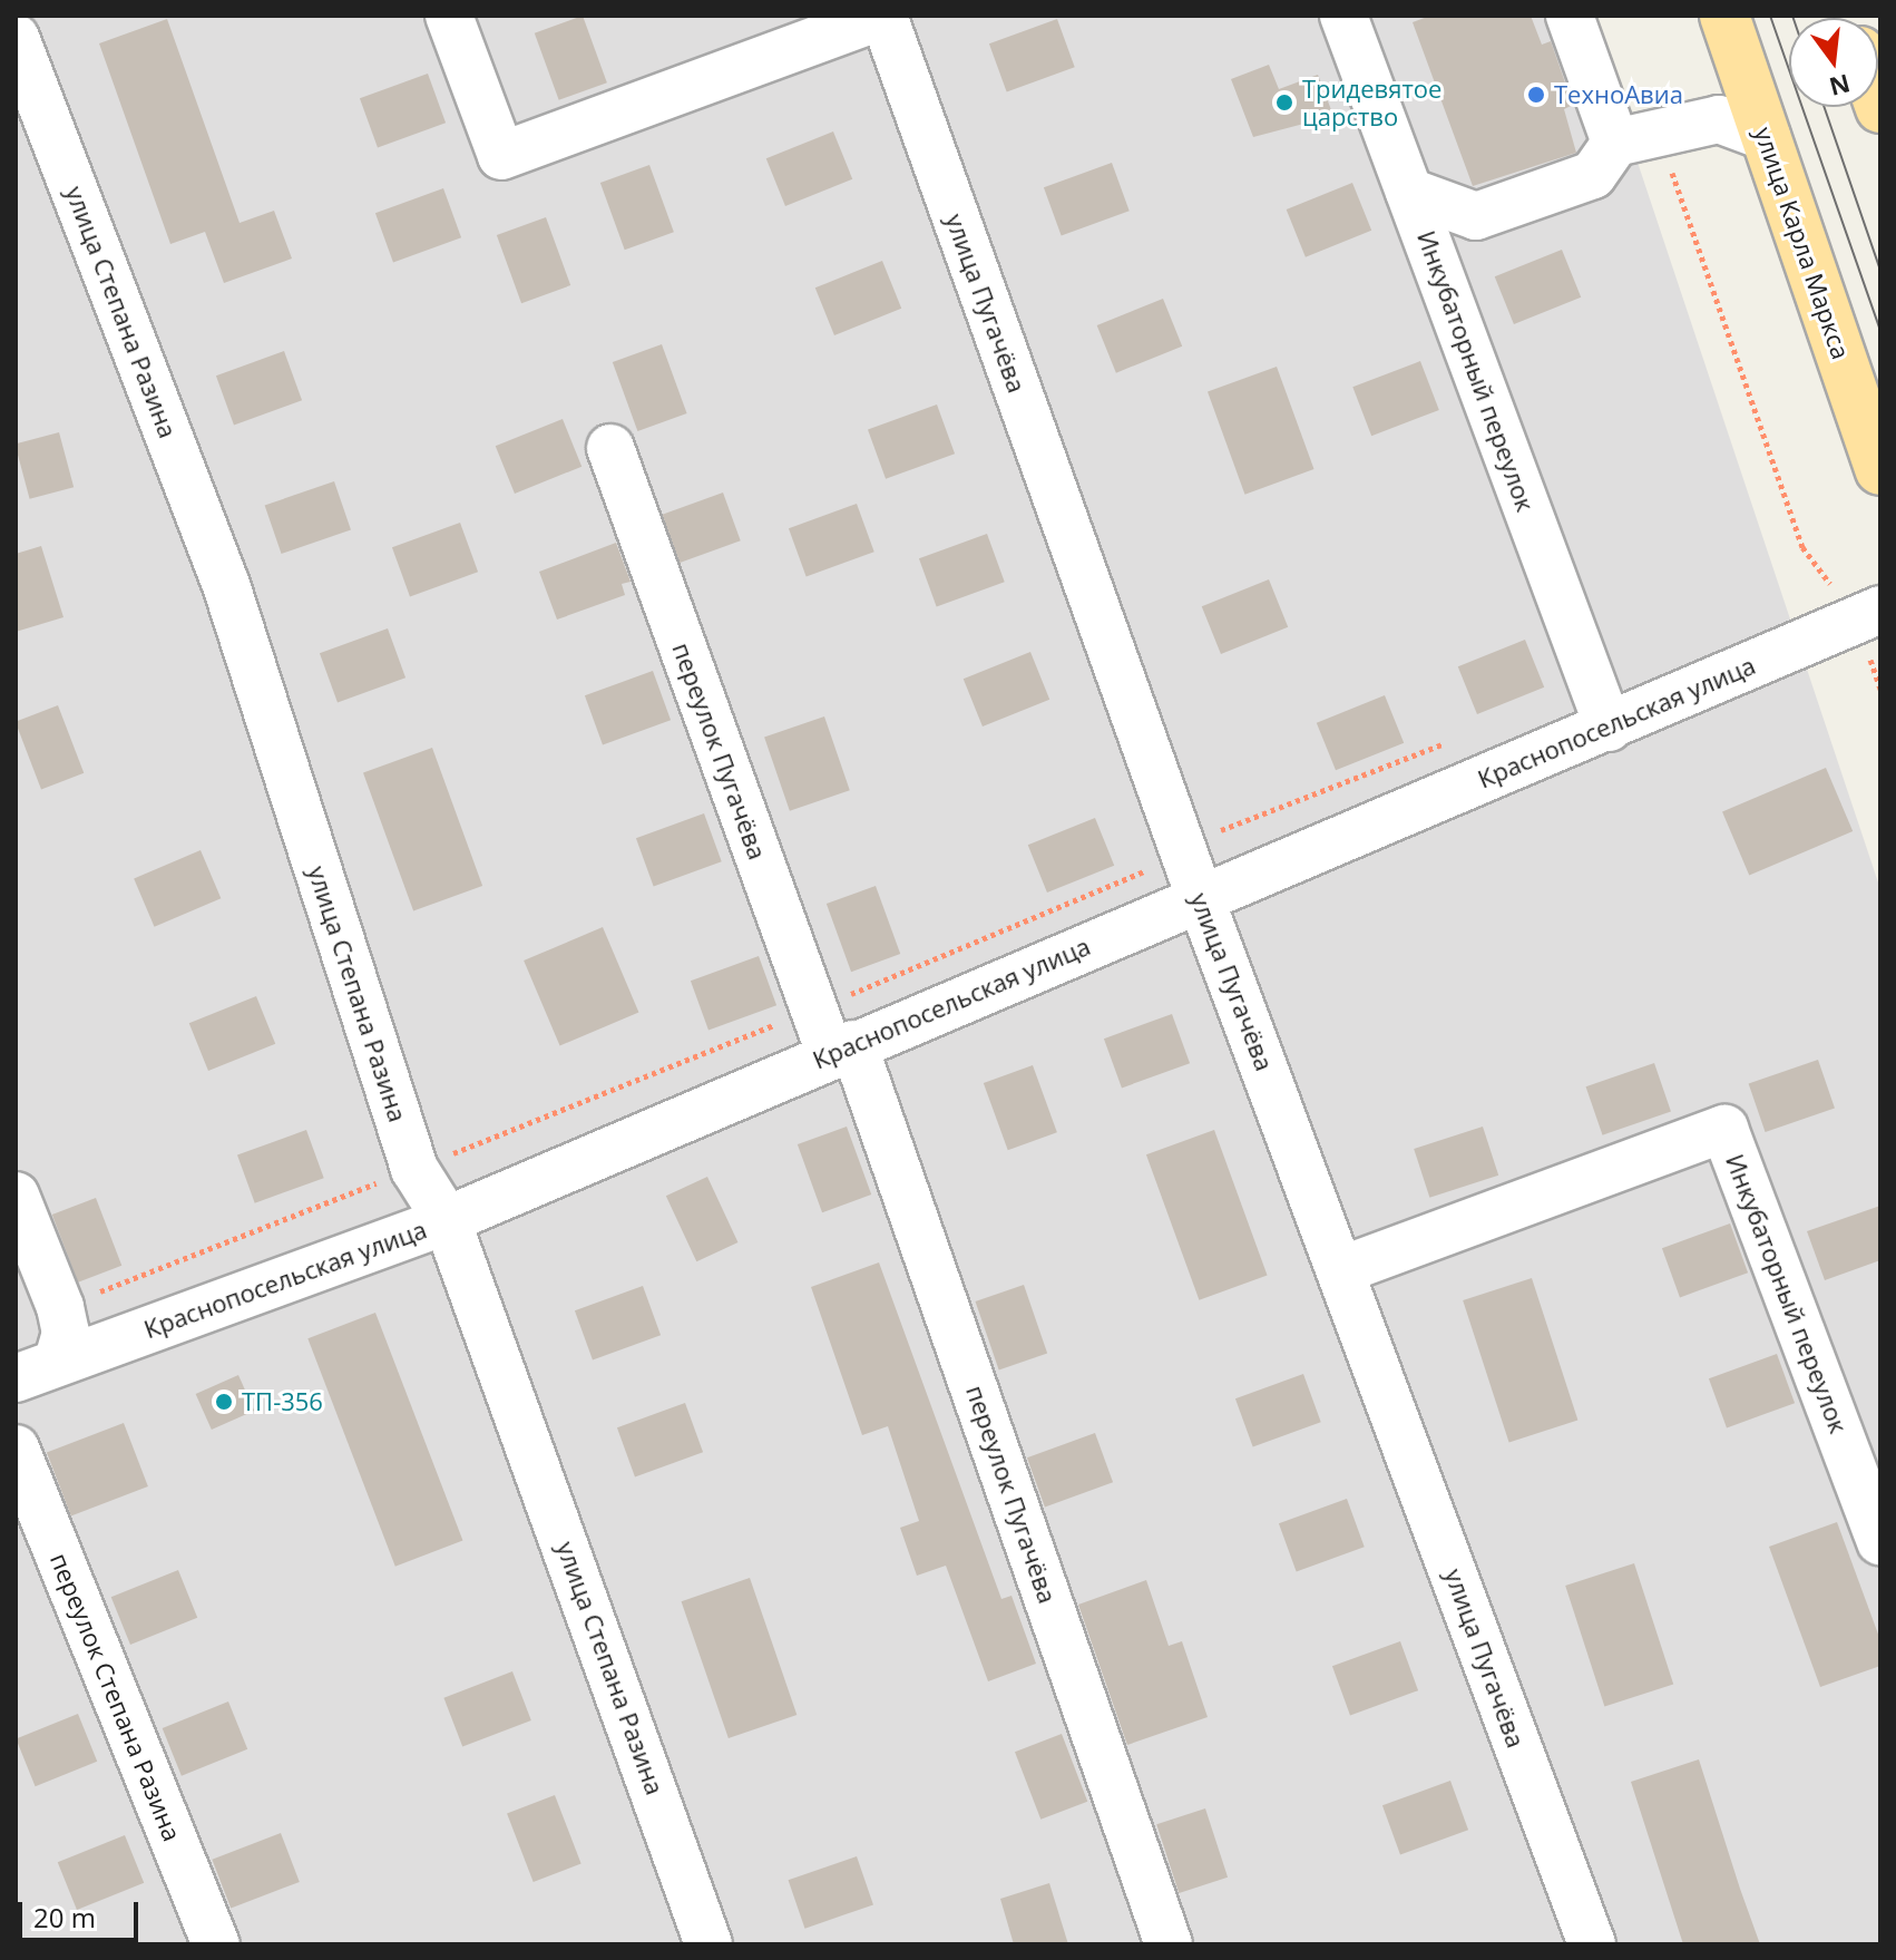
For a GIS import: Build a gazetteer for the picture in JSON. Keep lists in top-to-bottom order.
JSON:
{
  "streets": {
    "main road": ["улица Карла Маркса"],
    "street": [
      "улица Пугачёва",
      "улица Степана Разина",
      "Инкубаторный переулок",
      "Краснопосельская улица",
      "переулок Пугачёва",
      "переулок Степана Разина"
    ]
  },
  "crossings": [
    ["улица Пугачёва", "Инкубаторный переулок"],
    ["улица Пугачёва", "Краснопосельская улица"],
    ["улица Степана Разина", "Краснопосельская улица"],
    ["Инкубаторный переулок", "Краснопосельская улица"],
    ["Краснопосельская улица", "переулок Пугачёва"]
  ],
  "places": ["ТехноАвиа", "Тридевятое царство", "ТП-356"],
  "scale_bar": "20 m",
  "north": "bottom"
}
